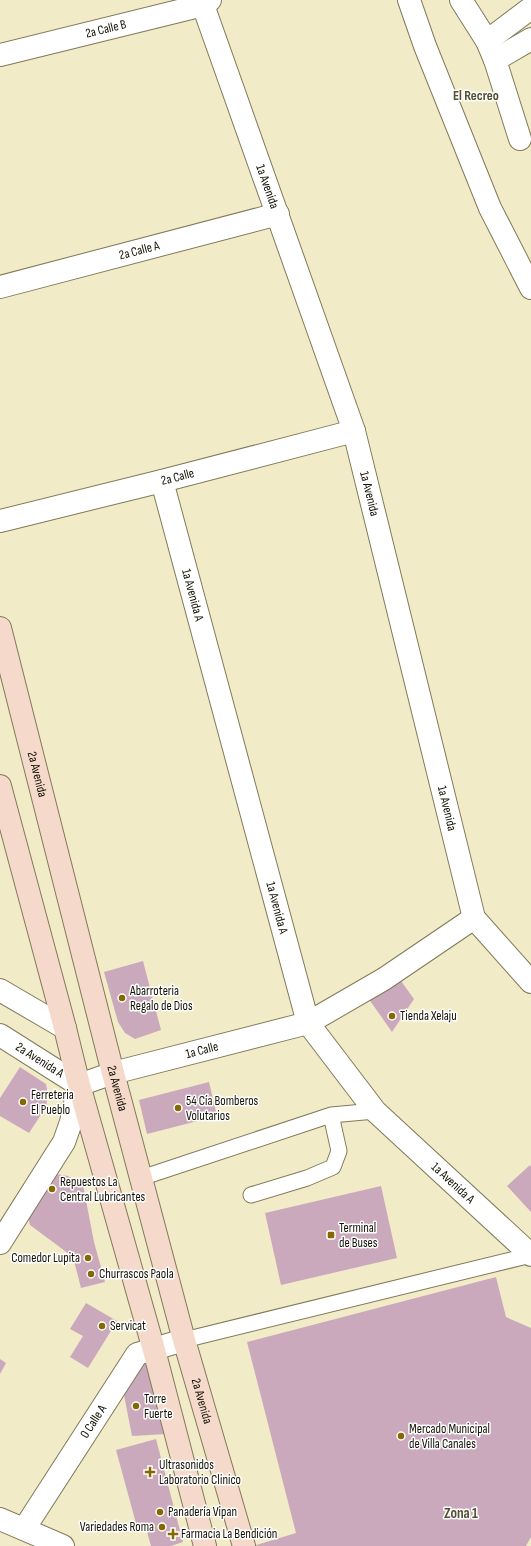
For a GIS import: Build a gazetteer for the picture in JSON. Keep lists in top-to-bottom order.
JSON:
{
  "streets": {
    "street": [
      "2a Calle B",
      "1a Avenida",
      "2a Calle A",
      "2a Calle",
      "1a Avenida A",
      "2a Avenida",
      "1a Calle",
      "2a Avenida A",
      "0 Calle A"
    ]
  },
  "crossings": [
    ["2a Calle B", "1a Avenida"],
    ["1a Avenida", "2a Calle A"],
    ["1a Avenida", "2a Calle"],
    ["1a Avenida", "1a Calle"],
    ["2a Calle", "1a Avenida A"],
    ["1a Avenida A", "1a Calle"],
    ["2a Avenida", "1a Calle"],
    ["2a Avenida", "0 Calle A"],
    ["1a Calle", "2a Avenida A"]
  ],
  "districts": ["El Recreo", "Zona 1"],
  "places": {
    "other": [
      "Abarroteria Regalo de Dios",
      "Tienda Xelaju",
      "Ferreteria El Pueblo",
      "54 Cía Bomberos Volutarios",
      "Repuestos La Central Lubricantes",
      "Comedor Lupita",
      "Churrascos Paola",
      "Servicat",
      "Torre Fuerte",
      "Mercado Municipal de Villa Canales",
      "Panadería Vipan",
      "Variedades Roma"
    ],
    "transit": ["Terminal de Buses"],
    "health": ["Ultrasonidos Laboratorio Clinico", "Farmacia La Bendición"]
  }
}
